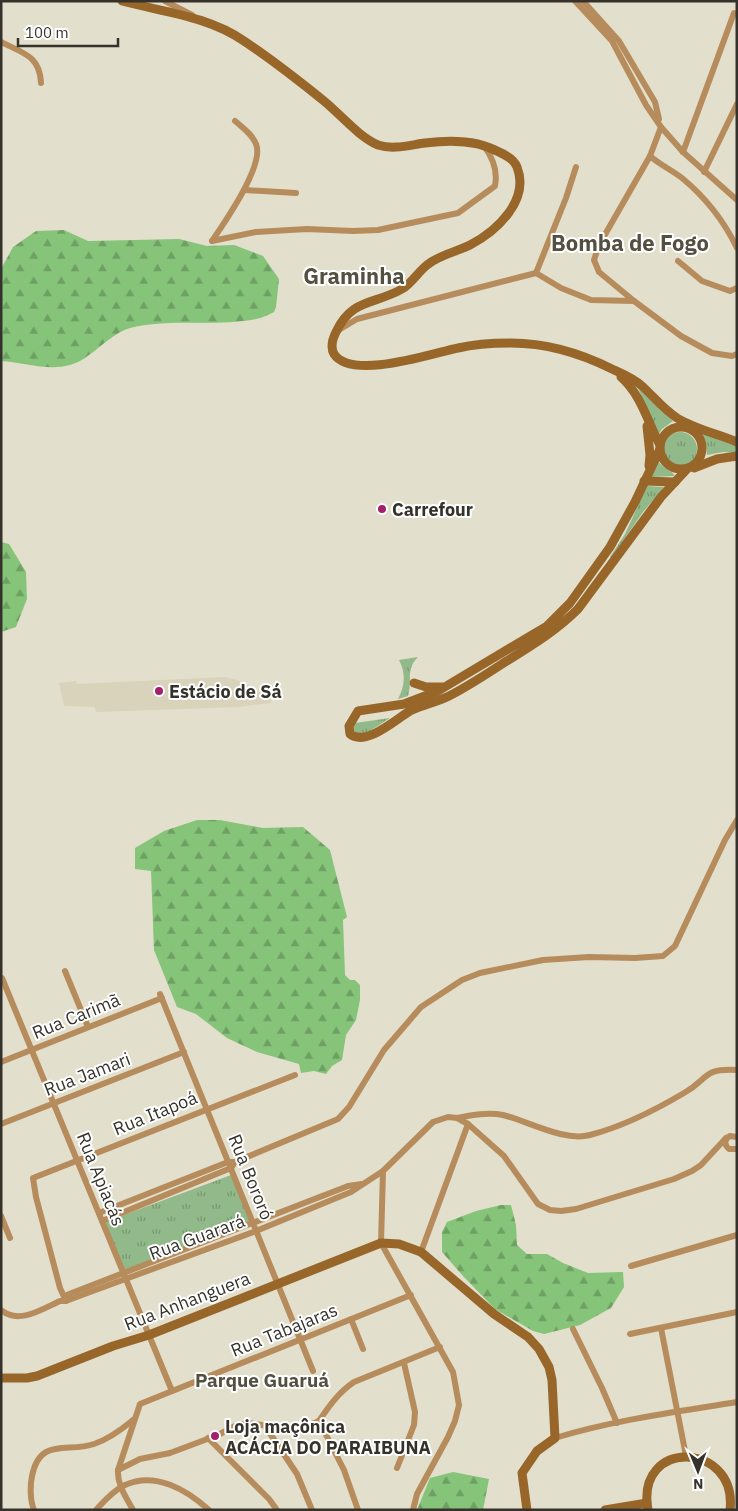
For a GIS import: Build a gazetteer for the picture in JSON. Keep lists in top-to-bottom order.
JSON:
{
  "streets": {
    "street": [
      "Rua Carimã",
      "Rua Jamari",
      "Rua Itapoá",
      "Rua Bororó",
      "Rua Apiacás",
      "Rua Guarará",
      "Rua Anhanguera",
      "Rua Tabajaras"
    ]
  },
  "crossings": [
    ["Rua Carimã", "Rua Bororó"],
    ["Rua Carimã", "Rua Apiacás"],
    ["Rua Jamari", "Rua Bororó"],
    ["Rua Jamari", "Rua Apiacás"],
    ["Rua Itapoá", "Rua Bororó"],
    ["Rua Itapoá", "Rua Apiacás"],
    ["Rua Itapoá", "Rua Guarará"],
    ["Rua Bororó", "Rua Guarará"],
    ["Rua Bororó", "Rua Anhanguera"],
    ["Rua Bororó", "Rua Tabajaras"],
    ["Rua Apiacás", "Rua Guarará"],
    ["Rua Apiacás", "Rua Anhanguera"],
    ["Rua Apiacás", "Rua Tabajaras"]
  ],
  "districts": ["Bomba de Fogo", "Graminha", "Parque Guaruá"],
  "places": ["Carrefour", "Estácio de Sá", "Loja maçônica ACÁCIA DO PARAIBUNA"],
  "scale_bar": "100 m",
  "north": "bottom"
}
